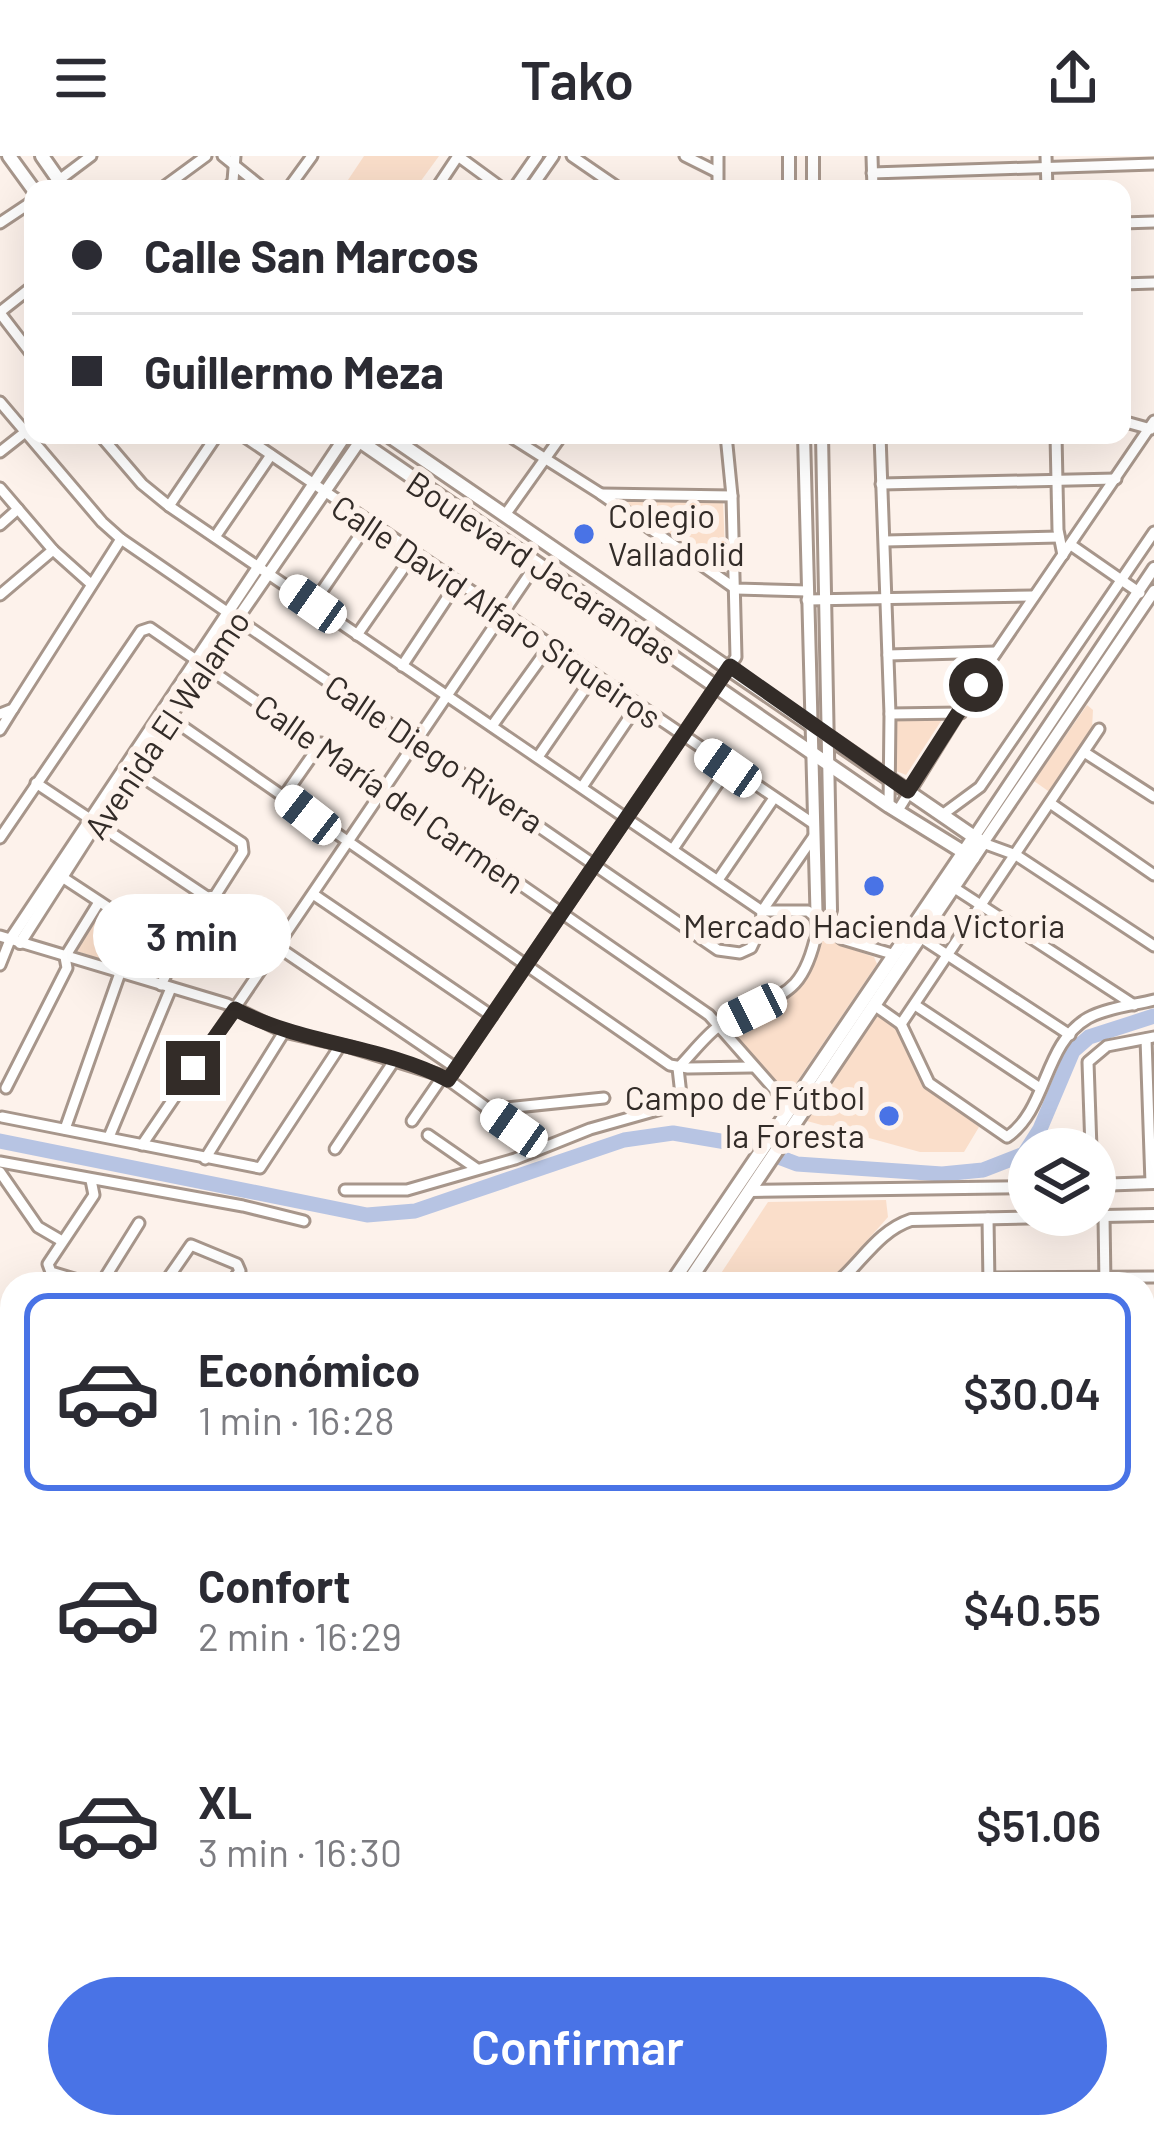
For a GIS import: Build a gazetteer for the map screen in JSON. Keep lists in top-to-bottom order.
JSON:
{
  "streets": {
    "main road": ["Boulevard Jacarandas"],
    "street": [
      "Calle David Alfaro Siqueiros",
      "Avenida El Walamo",
      "Calle Diego Rivera",
      "Calle María del Carmen"
    ]
  },
  "crossings": [
    ["Calle David Alfaro Siqueiros", "Avenida El Walamo"],
    ["Avenida El Walamo", "Calle Diego Rivera"],
    ["Avenida El Walamo", "Calle María del Carmen"]
  ],
  "places": ["Colegio Valladolid", "Mercado Hacienda Victoria", "Campo de Fútbol la Foresta"],
  "page": {
    "header": "Tako",
    "banner": ["Calle San Marcos", "Guillermo Meza"],
    "bubble": "3 min",
    "list": [
      {
        "name": "Económico",
        "note": "1 min · 16:28",
        "value": "$30.04"
      },
      {
        "name": "Confort",
        "note": "2 min · 16:29",
        "value": "$40.55"
      },
      {
        "name": "XL",
        "note": "3 min · 16:30",
        "value": "$51.06"
      }
    ],
    "buttons": "Confirmar"
  }
}
